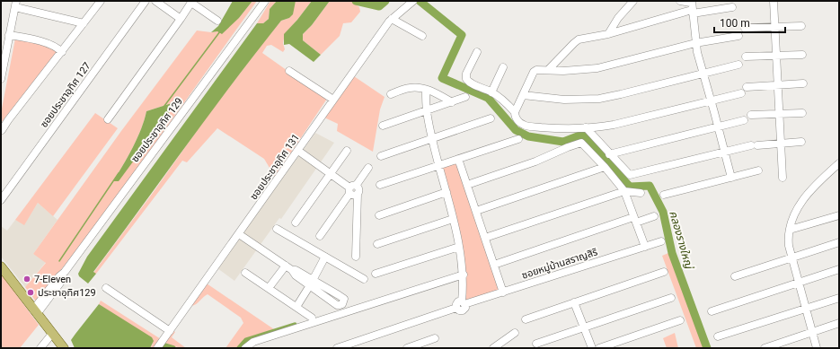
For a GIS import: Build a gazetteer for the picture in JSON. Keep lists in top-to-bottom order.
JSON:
{
  "streets": {
    "street": [
      "ซอยประชาอุทิศ 127",
      "ซอยประชาอุทิศ 129",
      "ซอยประชาอุทิศ 131",
      "ซอยหมู่บ้านสราญสิริ"
    ]
  },
  "water": ["คลองรางใหญ่"],
  "places": ["7-Eleven", "ประชาอุทิศ129"],
  "scale_bar": "100 m"
}
